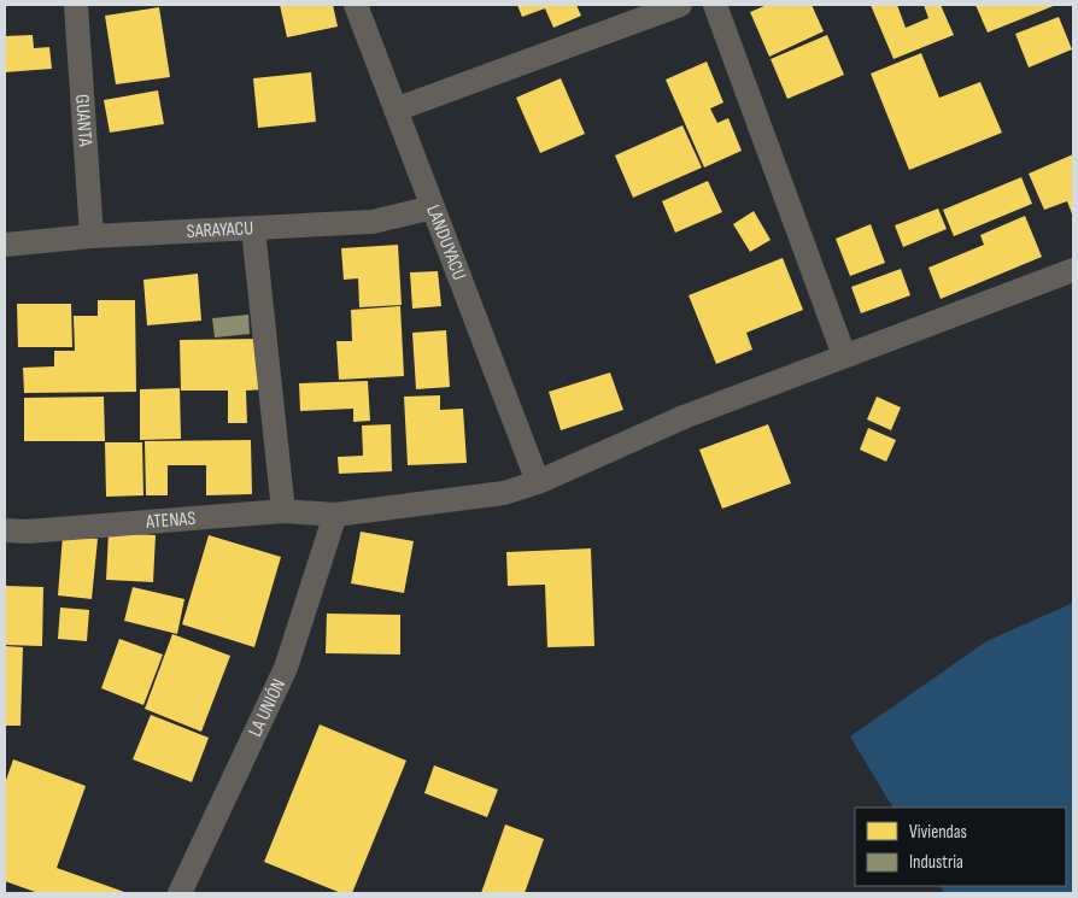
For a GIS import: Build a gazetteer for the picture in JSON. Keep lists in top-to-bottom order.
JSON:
{
  "streets": {
    "street": [
      "GUANTA",
      "SARAYACU",
      "LANDUYACU",
      "ATENAS",
      "LA UNIÓN"
    ]
  },
  "crossings": [
    ["GUANTA", "SARAYACU"],
    ["SARAYACU", "LANDUYACU"],
    ["LANDUYACU", "ATENAS"],
    ["ATENAS", "LA UNIÓN"]
  ],
  "legend": ["Viviendas", "Industria"]
}
